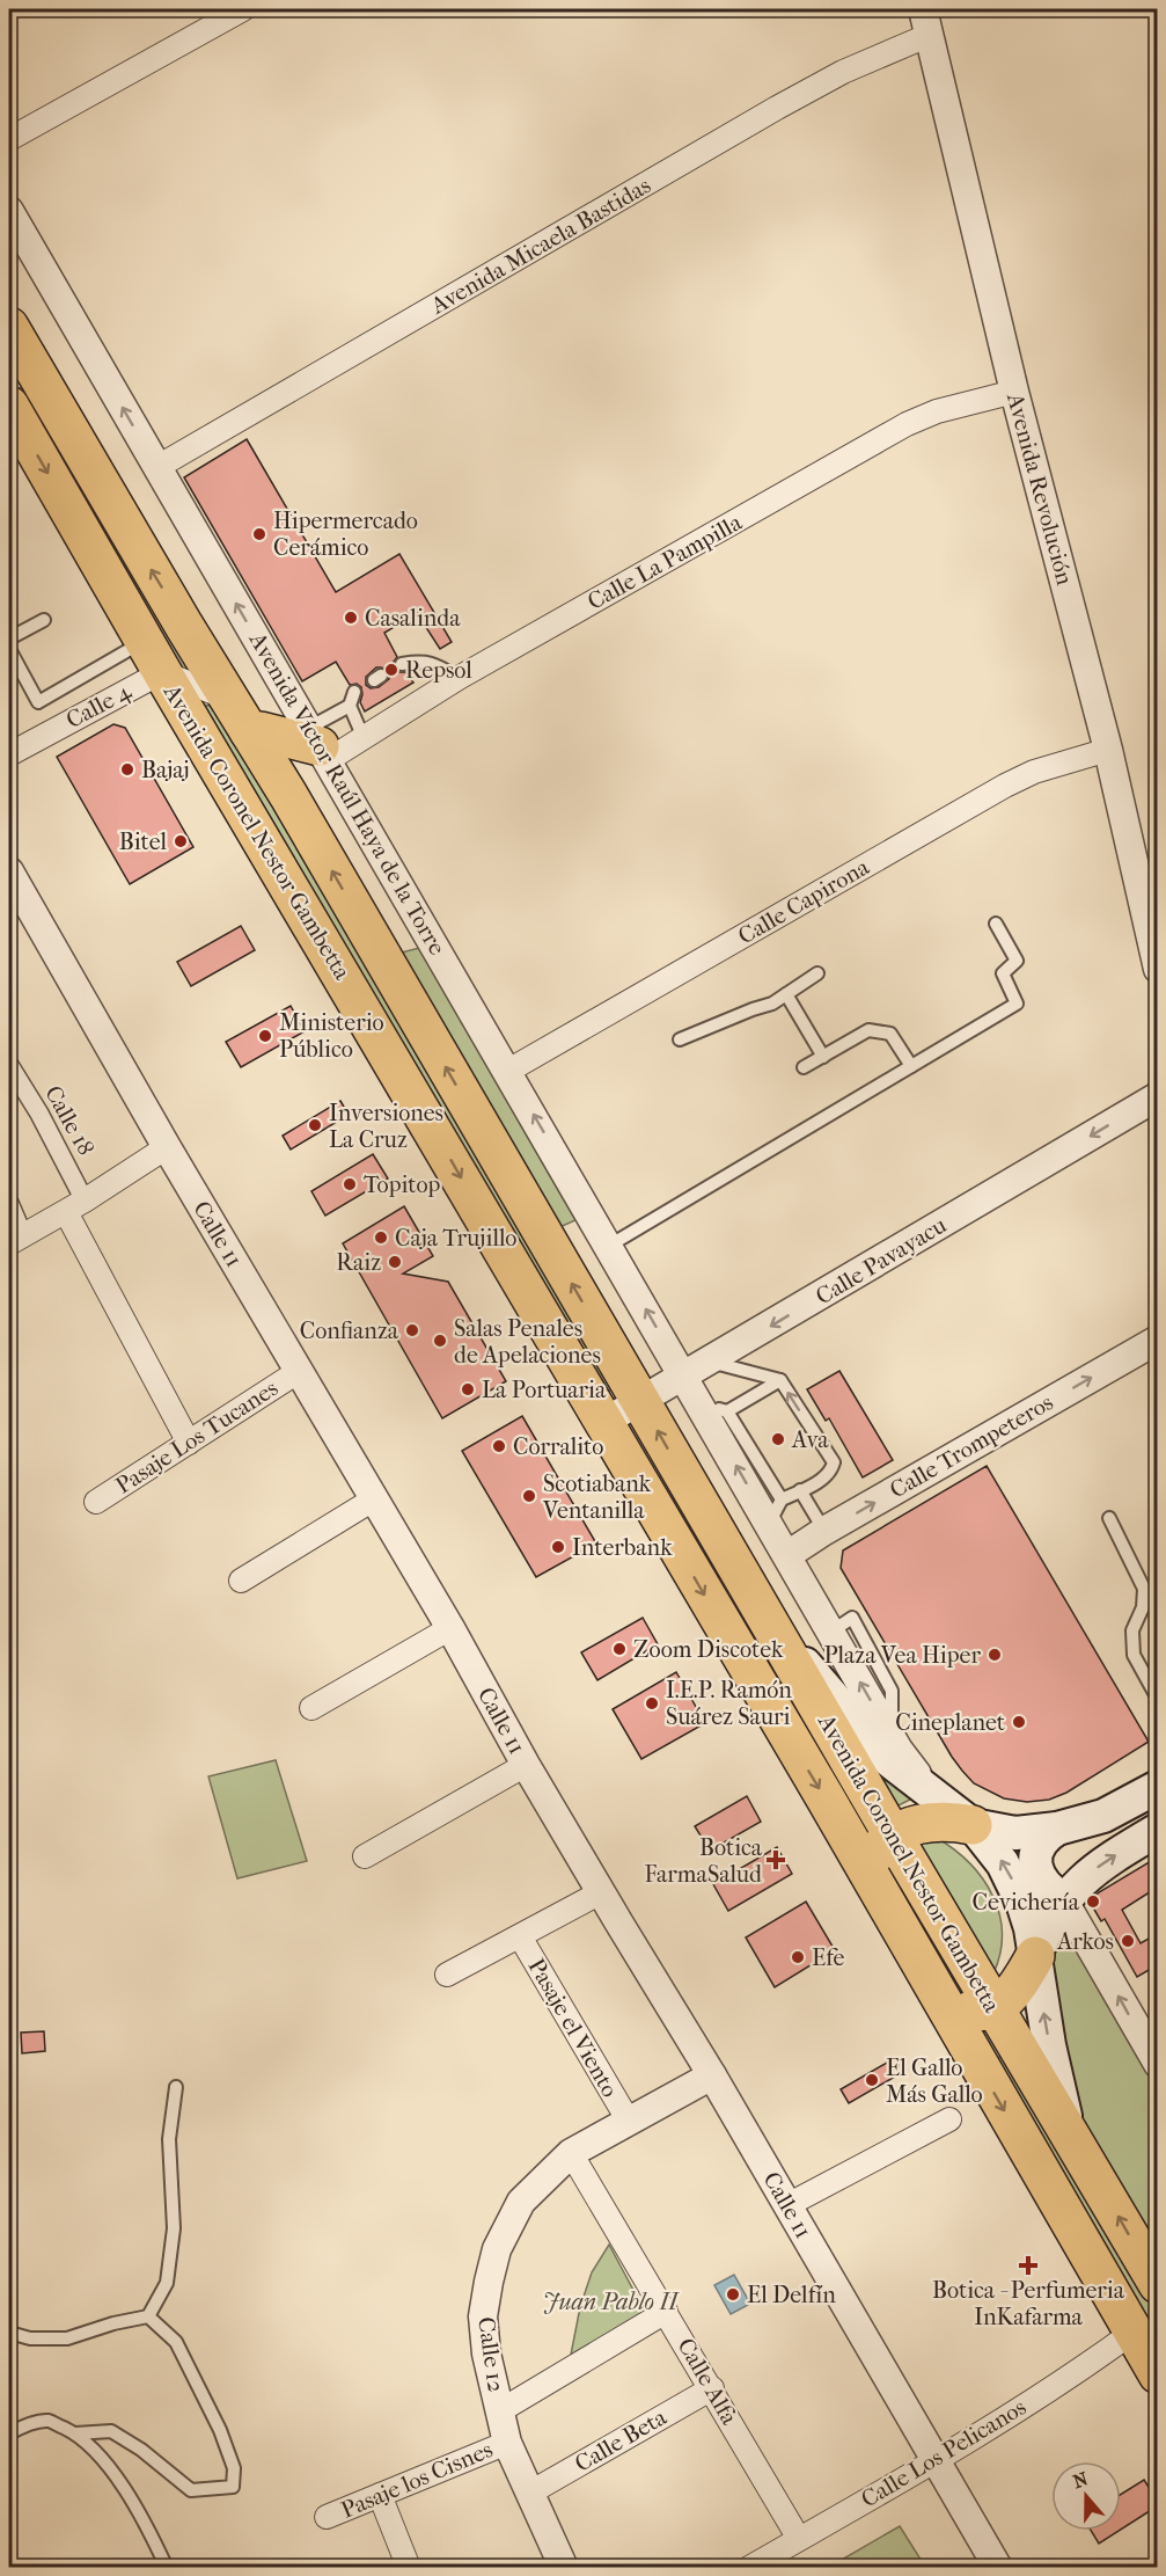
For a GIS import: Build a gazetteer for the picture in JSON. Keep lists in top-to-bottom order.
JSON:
{
  "streets": {
    "highway": ["Avenida Coronel Nestor Gambetta"],
    "street": [
      "Avenida Micaela Bastidas",
      "Avenida Revolución",
      "Calle La Pampilla",
      "Calle 4",
      "Avenida Víctor Raúl Haya de la Torre",
      "Calle Capirona",
      "Calle 18",
      "Calle 11",
      "Calle Pavayacu",
      "Pasaje Los Tucanes",
      "Calle Trompeteros",
      "Pasaje el Viento",
      "Calle 12",
      "Calle Alfa",
      "Calle Beta",
      "Calle Los Pelicanos",
      "Pasaje los Cisnes"
    ]
  },
  "crossings": [
    ["Avenida Micaela Bastidas", "Avenida Revolución"],
    ["Avenida Micaela Bastidas", "Avenida Víctor Raúl Haya de la Torre"],
    ["Avenida Revolución", "Calle La Pampilla"],
    ["Avenida Revolución", "Calle Capirona"],
    ["Calle La Pampilla", "Avenida Víctor Raúl Haya de la Torre"],
    ["Calle 4", "Avenida Coronel Nestor Gambetta"],
    ["Avenida Víctor Raúl Haya de la Torre", "Calle Capirona"],
    ["Avenida Víctor Raúl Haya de la Torre", "Calle Pavayacu"],
    ["Avenida Víctor Raúl Haya de la Torre", "Calle Trompeteros"],
    ["Avenida Coronel Nestor Gambetta", "Calle Pavayacu"],
    ["Avenida Coronel Nestor Gambetta", "Calle Los Pelicanos"],
    ["Calle 11", "Pasaje Los Tucanes"],
    ["Calle 11", "Calle 12"],
    ["Calle 11", "Calle Los Pelicanos"],
    ["Pasaje el Viento", "Calle 12"],
    ["Calle 12", "Calle Alfa"],
    ["Calle 12", "Calle Beta"],
    ["Calle 12", "Pasaje los Cisnes"],
    ["Calle Alfa", "Calle Beta"],
    ["Calle Alfa", "Calle Los Pelicanos"]
  ],
  "one_way": ["Avenida Víctor Raúl Haya de la Torre", "Calle Pavayacu", "Calle Trompeteros"],
  "parks": ["Juan Pablo II"],
  "places": {
    "other": [
      "Hipermercado Cerámico",
      "Casalinda",
      "Repsol",
      "Bajaj",
      "Bitel",
      "Ministerio Público",
      "Inversiones La Cruz",
      "Topitop",
      "Caja Trujillo",
      "Raiz",
      "Confianza",
      "Salas Penales de Apelaciones",
      "La Portuaria",
      "Ava",
      "Corralito",
      "Scotiabank Ventanilla",
      "Interbank",
      "Zoom Discotek",
      "Plaza Vea Hiper",
      "I.E.P. Ramón Suárez Sauri",
      "Cineplanet",
      "Cevichería",
      "Arkos",
      "Efe",
      "El Gallo Más Gallo",
      "El Delfín"
    ],
    "health": ["Botica FarmaSalud", "Botica - Perfumeria InKafarma"]
  },
  "north": "top"
}
